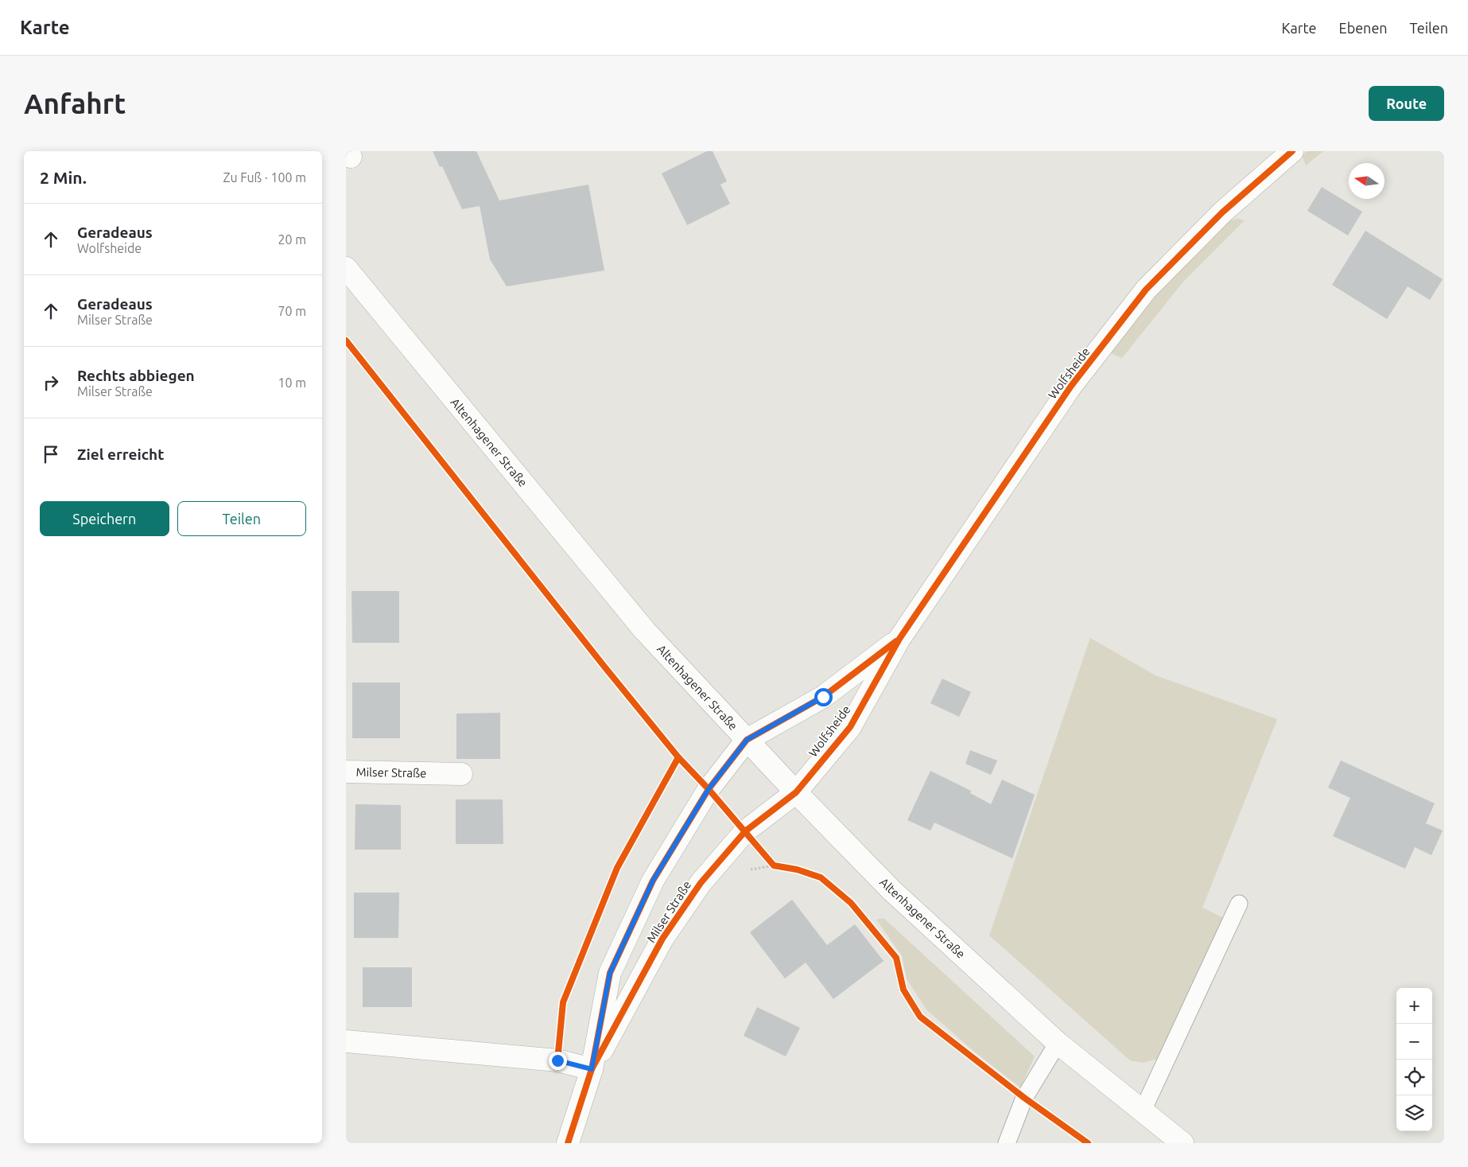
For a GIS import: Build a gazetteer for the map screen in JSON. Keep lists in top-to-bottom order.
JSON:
{
  "streets": {
    "main road": ["Wolfsheide", "Altenhagener Straße", "Milser Straße"]
  },
  "crossings": [
    ["Wolfsheide", "Altenhagener Straße"],
    ["Wolfsheide", "Milser Straße"],
    ["Altenhagener Straße", "Milser Straße"]
  ],
  "north": "left",
  "page": {
    "header": "Karte",
    "nav": ["Karte", "Ebenen", "Teilen"],
    "buttons": [
      "Route",
      ["Speichern", "Teilen"]
    ],
    "title": "Anfahrt",
    "heading": ["2 Min.", "Zu Fuß · 100 m"],
    "list": [
      ["Geradeaus", "Wolfsheide", "20 m"],
      ["Geradeaus", "Milser Straße", "70 m"],
      ["Rechts abbiegen", "Milser Straße", "10 m"],
      "Ziel erreicht"
    ],
    "map_buttons": ["+", "−"]
  }
}
